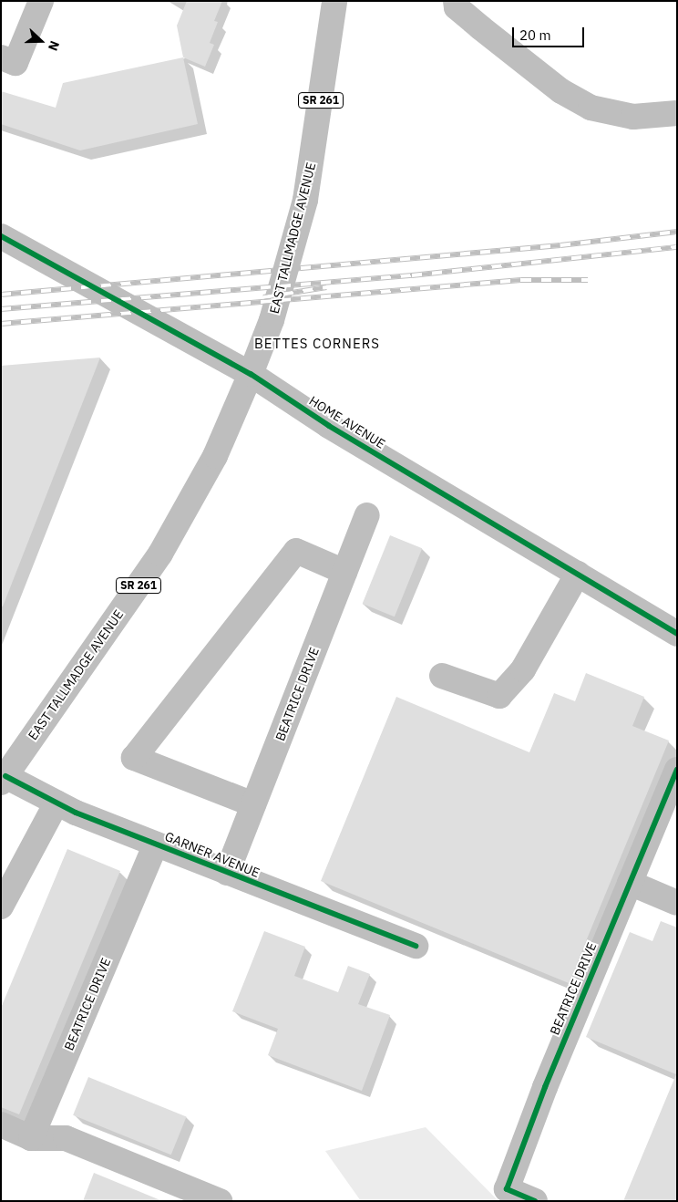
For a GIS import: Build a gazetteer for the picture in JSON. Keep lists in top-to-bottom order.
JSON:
{
  "streets": {
    "street": [
      "SR 261",
      "EAST TALLMADGE AVENUE",
      "HOME AVENUE",
      "BEATRICE DRIVE",
      "GARNER AVENUE"
    ]
  },
  "crossings": [
    ["EAST TALLMADGE AVENUE", "HOME AVENUE"],
    ["EAST TALLMADGE AVENUE", "GARNER AVENUE"],
    ["BEATRICE DRIVE", "GARNER AVENUE"]
  ],
  "districts": ["BETTES CORNERS"],
  "scale_bar": "20 m",
  "north": "right"
}
